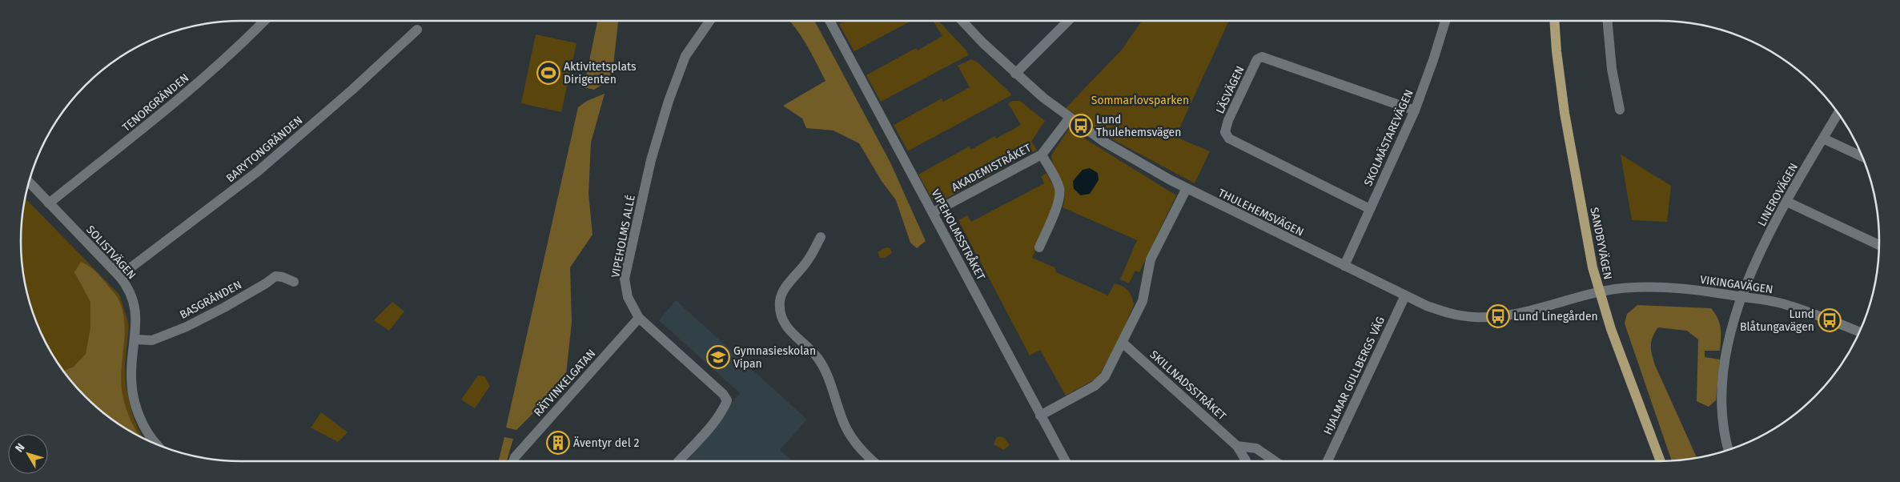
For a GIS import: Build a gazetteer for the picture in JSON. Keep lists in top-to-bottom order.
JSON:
{
  "streets": {
    "main road": ["SANDBYVÄGEN"],
    "street": [
      "LÄSVÄGEN",
      "TENORGRÄNDEN",
      "SKOLMÄSTAREVÄGEN",
      "BARYTONGRÄNDEN",
      "AKADEMISTRÅKET",
      "LINEROVÄGEN",
      "THULEHEMSVÄGEN",
      "VIPEHOLMSSTRÅKET",
      "VIPEHOLMS ALLÉ",
      "SOLISTVÄGEN",
      "VIKINGAVÄGEN",
      "BASGRÄNDEN",
      "HJALMAR GULLBERGS VÄG",
      "RÄTVINKELGATAN",
      "SKILLNADSSTRÅKET"
    ]
  },
  "crossings": [
    ["LÄSVÄGEN", "SKOLMÄSTAREVÄGEN"],
    ["TENORGRÄNDEN", "SOLISTVÄGEN"],
    ["SKOLMÄSTAREVÄGEN", "THULEHEMSVÄGEN"],
    ["BARYTONGRÄNDEN", "SOLISTVÄGEN"],
    ["AKADEMISTRÅKET", "THULEHEMSVÄGEN"],
    ["AKADEMISTRÅKET", "VIPEHOLMSSTRÅKET"],
    ["LINEROVÄGEN", "VIKINGAVÄGEN"],
    ["THULEHEMSVÄGEN", "SANDBYVÄGEN"],
    ["THULEHEMSVÄGEN", "VIKINGAVÄGEN"],
    ["THULEHEMSVÄGEN", "HJALMAR GULLBERGS VÄG"],
    ["VIPEHOLMS ALLÉ", "RÄTVINKELGATAN"],
    ["SANDBYVÄGEN", "VIKINGAVÄGEN"],
    ["SOLISTVÄGEN", "BASGRÄNDEN"]
  ],
  "parks": ["Sommarlovsparken"],
  "places": {
    "sports": ["Aktivitetsplats Dirigenten"],
    "bus stop": ["Lund Thulehemsvägen", "Lund Linegården", "Lund Blåtungavägen"],
    "school or university": ["Gymnasieskolan Vipan"],
    "building": ["Äventyr del 2"]
  },
  "north": "top left"
}
